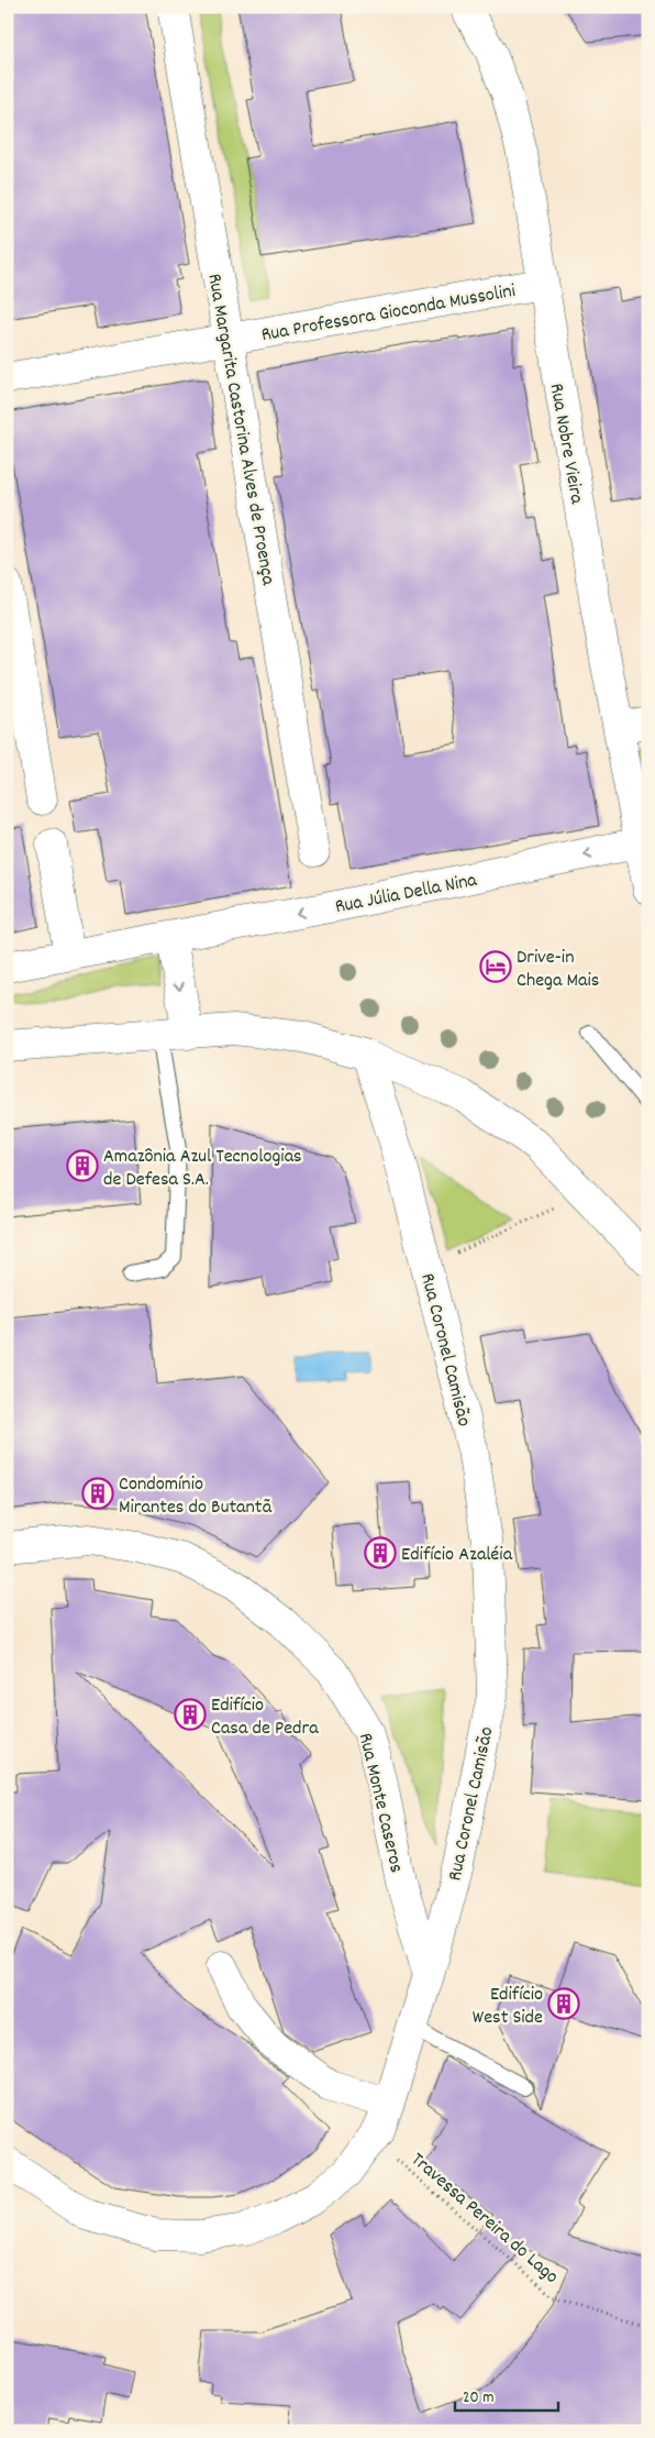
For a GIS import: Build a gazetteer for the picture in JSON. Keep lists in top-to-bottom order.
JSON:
{
  "streets": {
    "street": [
      "Rua Professora Gioconda Mussolini",
      "Rua Margarita Castorina Alves de Proença",
      "Rua Nobre Vieira",
      "Rua Júlia Della Nina",
      "Rua Coronel Camisão",
      "Rua Monte Caseros"
    ],
    "path": ["Travessa Pereira do Lago"]
  },
  "crossings": [
    ["Rua Professora Gioconda Mussolini", "Rua Margarita Castorina Alves de Proença"],
    ["Rua Professora Gioconda Mussolini", "Rua Nobre Vieira"],
    ["Rua Nobre Vieira", "Rua Júlia Della Nina"],
    ["Rua Coronel Camisão", "Rua Monte Caseros"],
    ["Rua Coronel Camisão", "Travessa Pereira do Lago"]
  ],
  "places": {
    "hotel": ["Drive-in Chega Mais"],
    "building": [
      "Amazônia Azul Tecnologias de Defesa S.A.",
      "Condomínio Mirantes do Butantã",
      "Edifício Azaléia",
      "Edifício Casa de Pedra",
      "Edifício West Side"
    ]
  },
  "scale_bar": "20 m"
}
